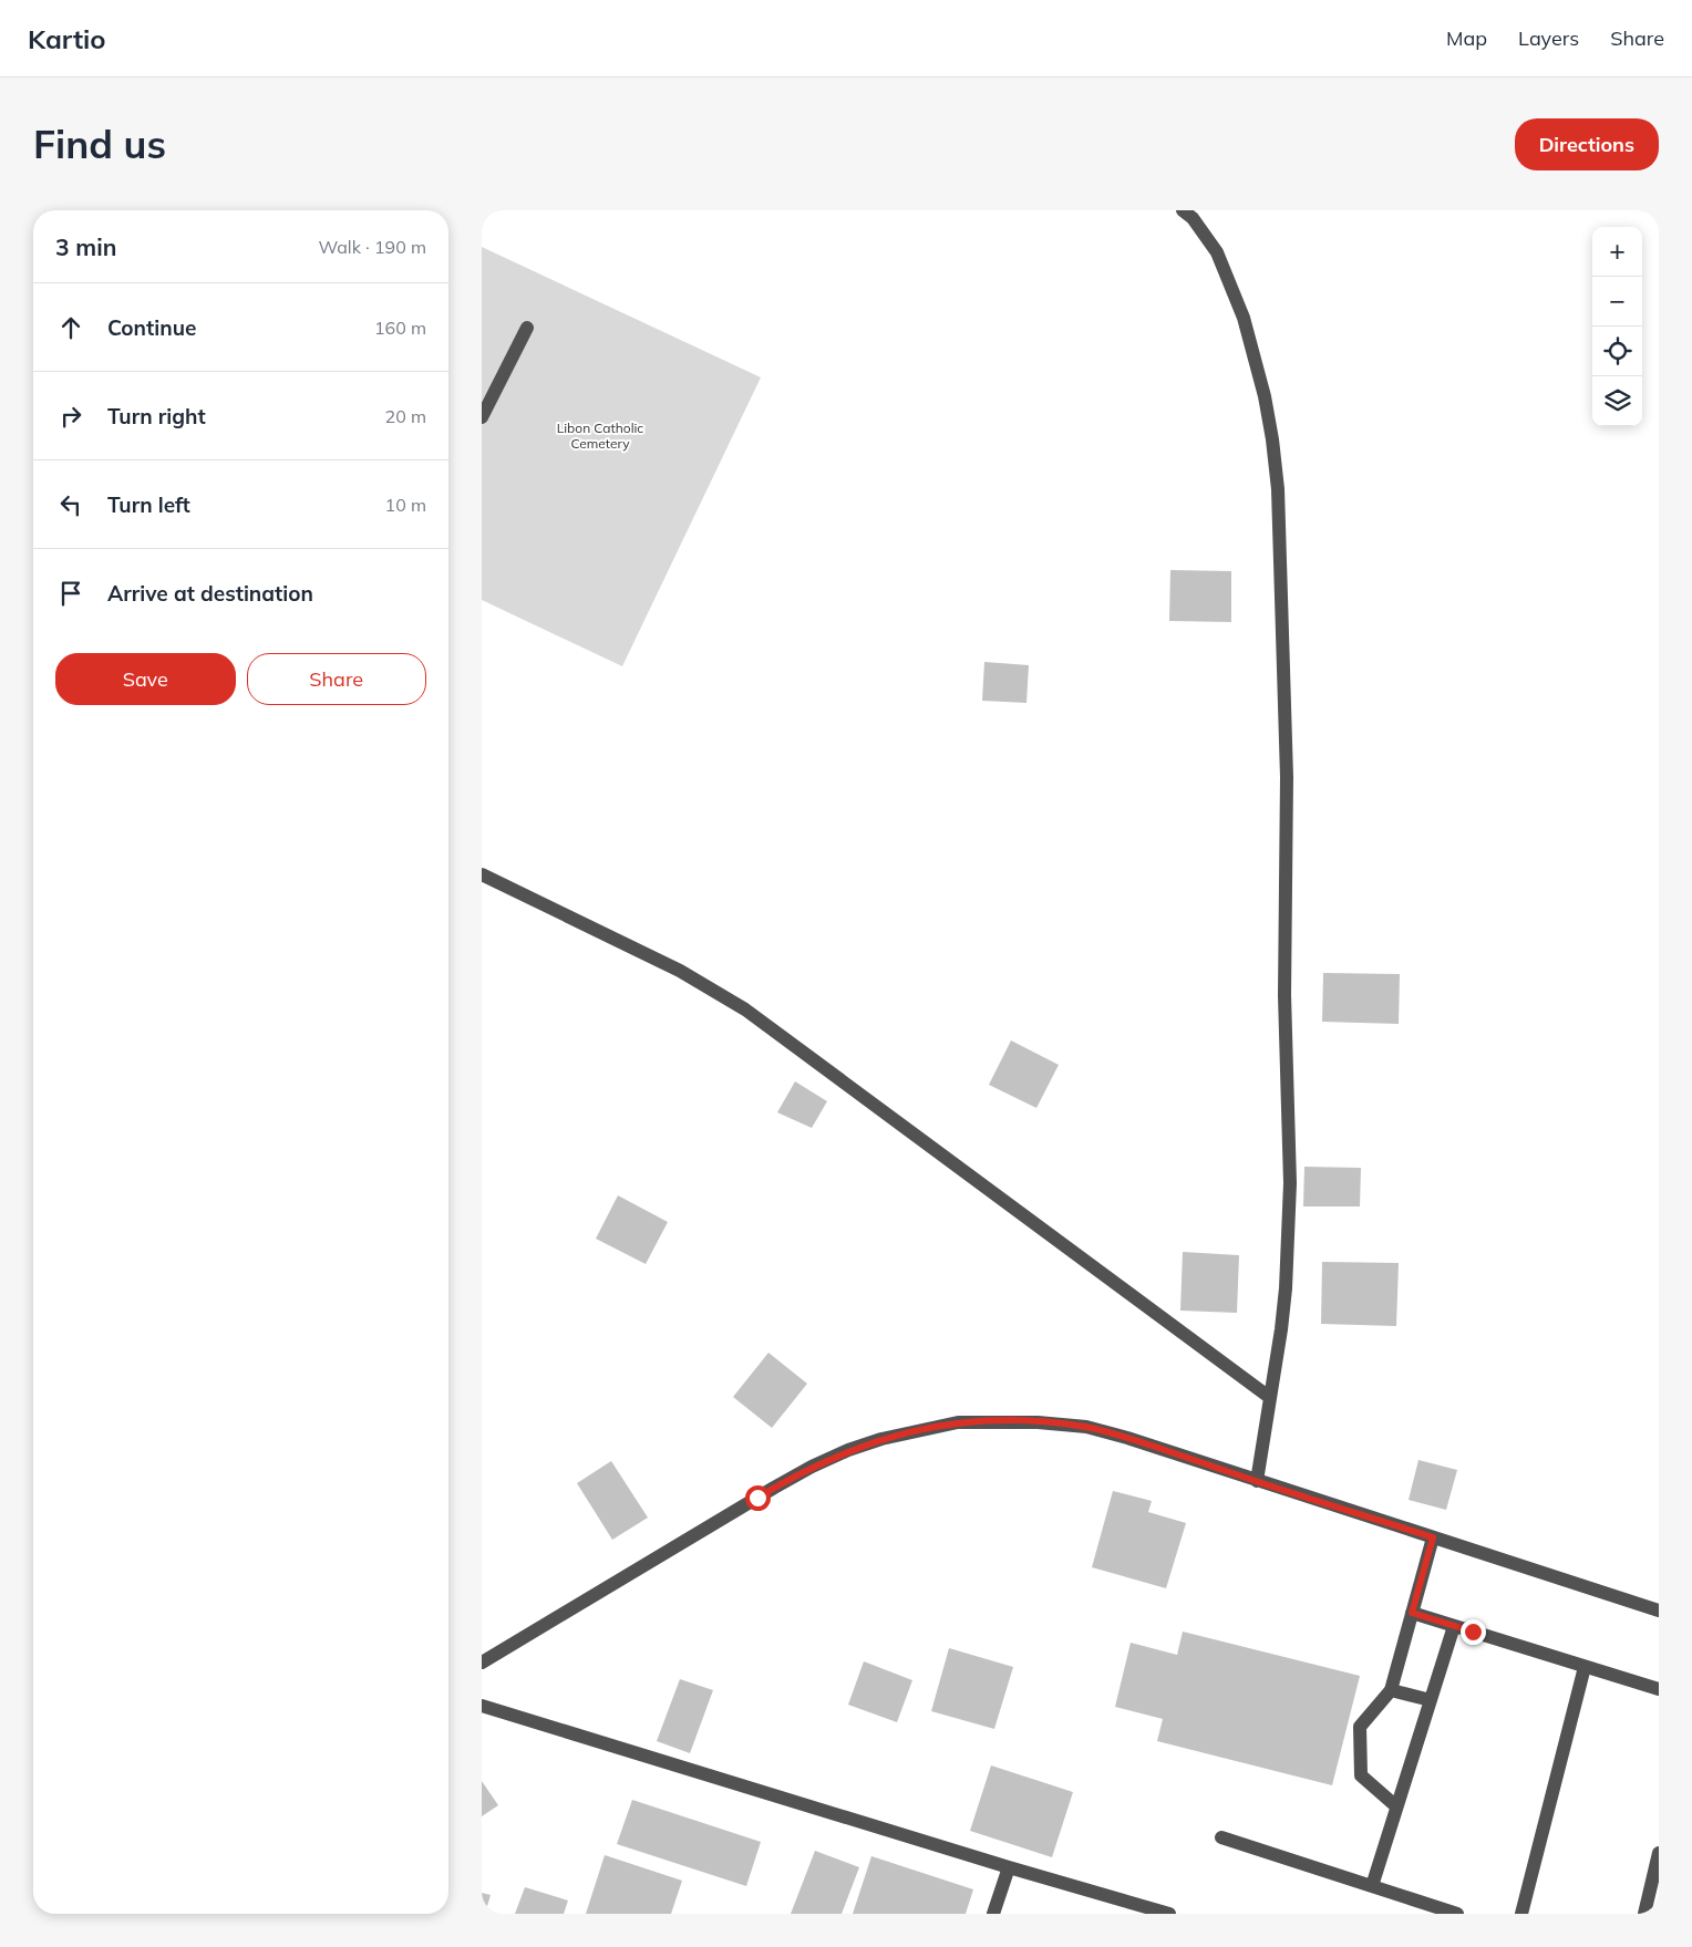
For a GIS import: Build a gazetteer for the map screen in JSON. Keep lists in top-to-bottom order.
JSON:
{
  "parks": ["Libon Catholic Cemetery"],
  "page": {
    "header": "Kartio",
    "nav": ["Map", "Layers", "Share"],
    "buttons": [
      "Directions",
      ["Save", "Share"]
    ],
    "title": "Find us",
    "heading": ["3 min", "Walk · 190 m"],
    "map_buttons": ["+", "−"],
    "list": [
      ["Continue", "160 m"],
      ["Turn right", "20 m"],
      ["Turn left", "10 m"],
      "Arrive at destination"
    ]
  }
}
